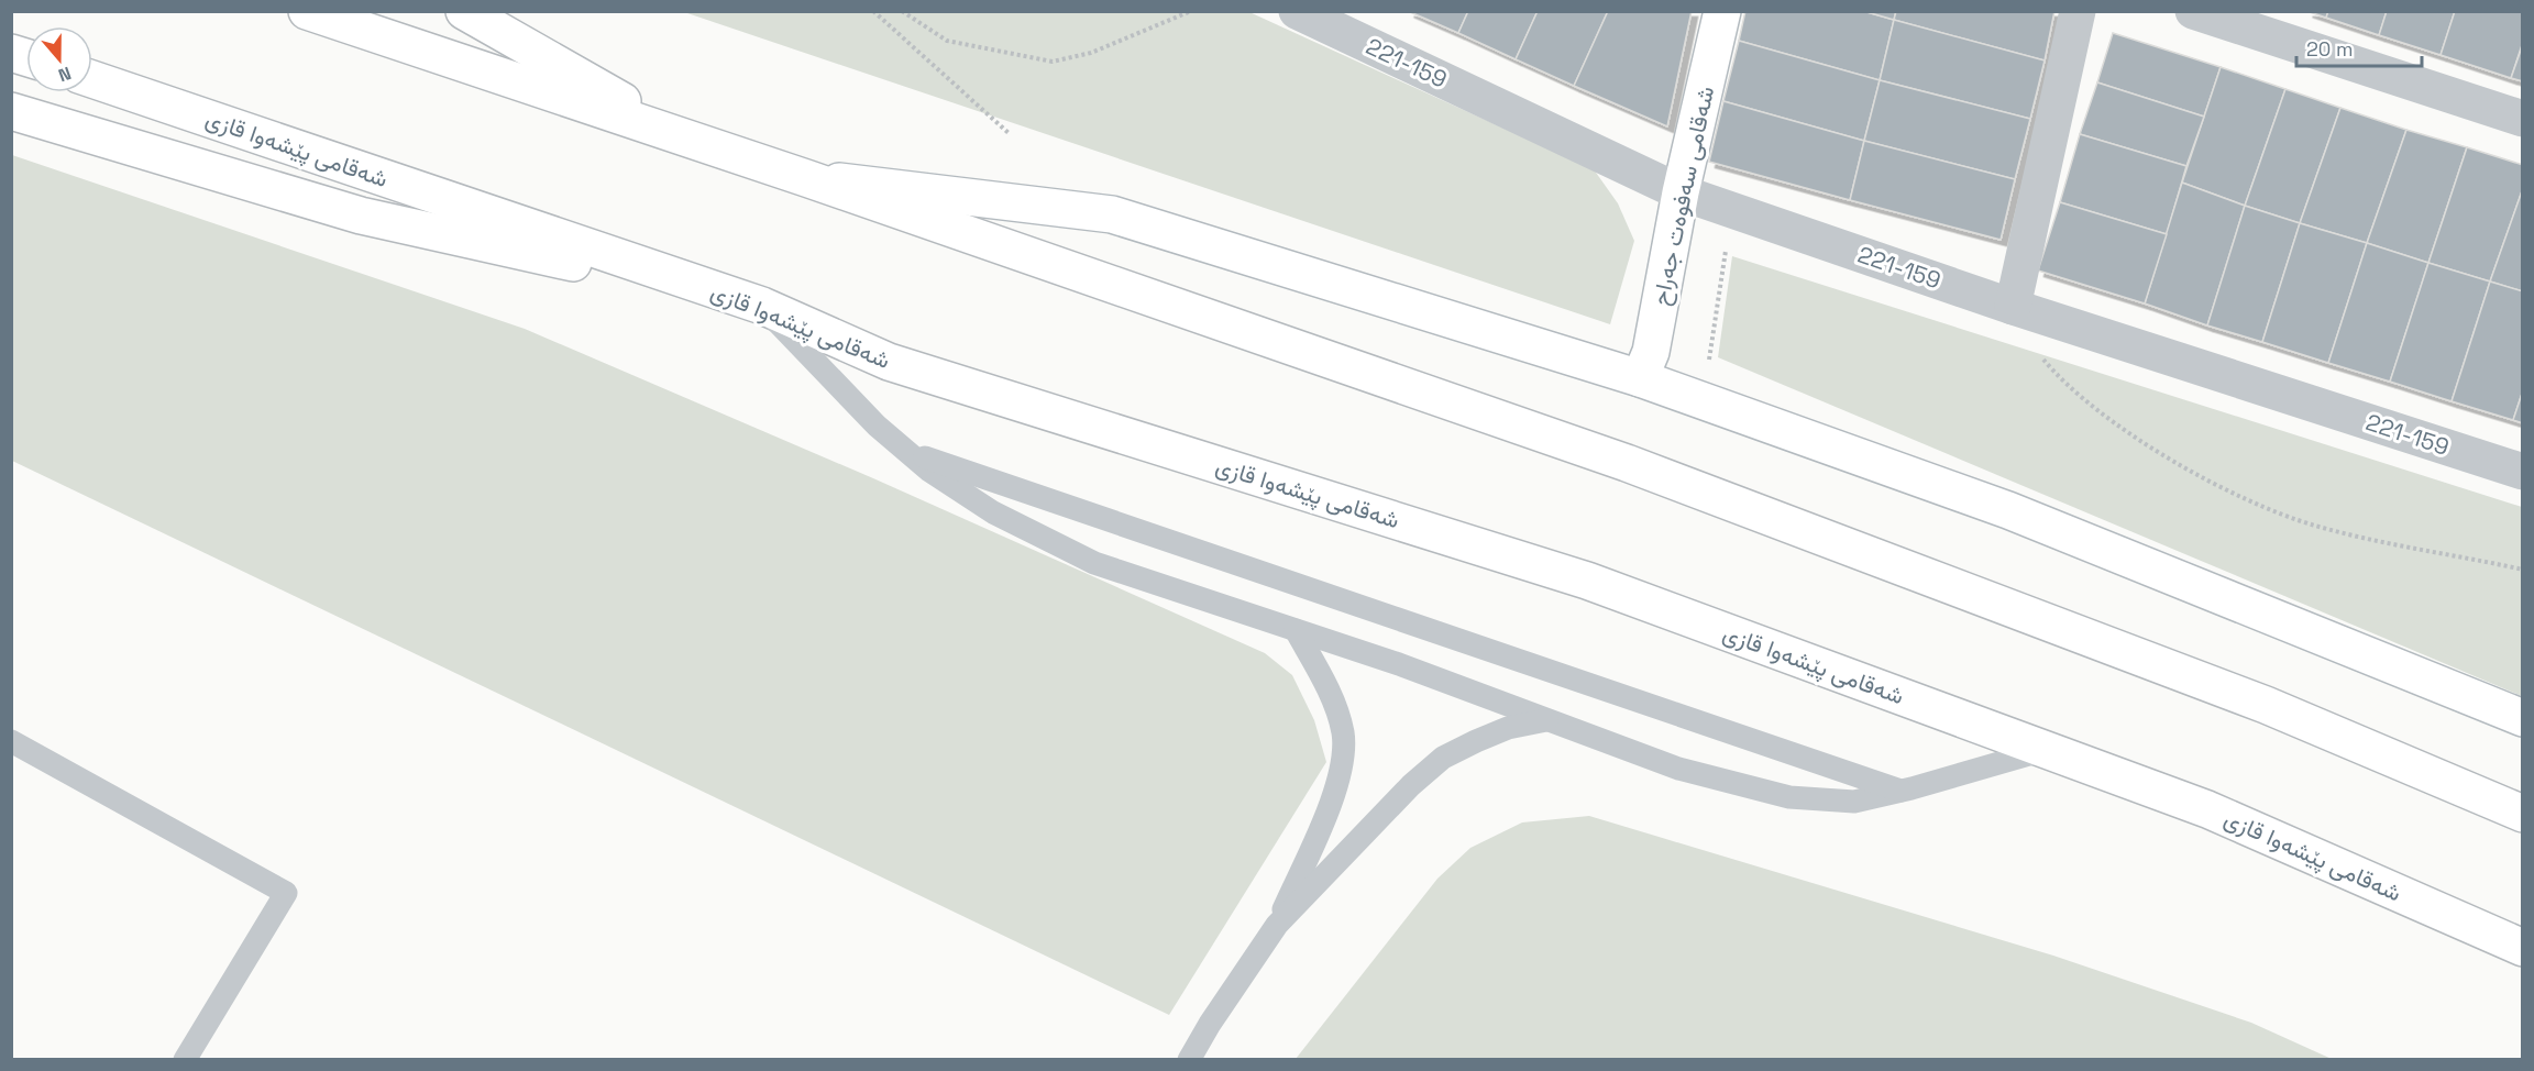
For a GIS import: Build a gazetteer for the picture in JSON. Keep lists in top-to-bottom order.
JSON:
{
  "streets": {
    "main road": ["شەقامی پێشەوا قازی", "شەقامی سەفوەت جەراح"],
    "street": ["221-159"]
  },
  "crossings": [
    ["221-159", "شەقامی سەفوەت جەراح"]
  ],
  "scale_bar": "20 m",
  "north": "bottom"
}
